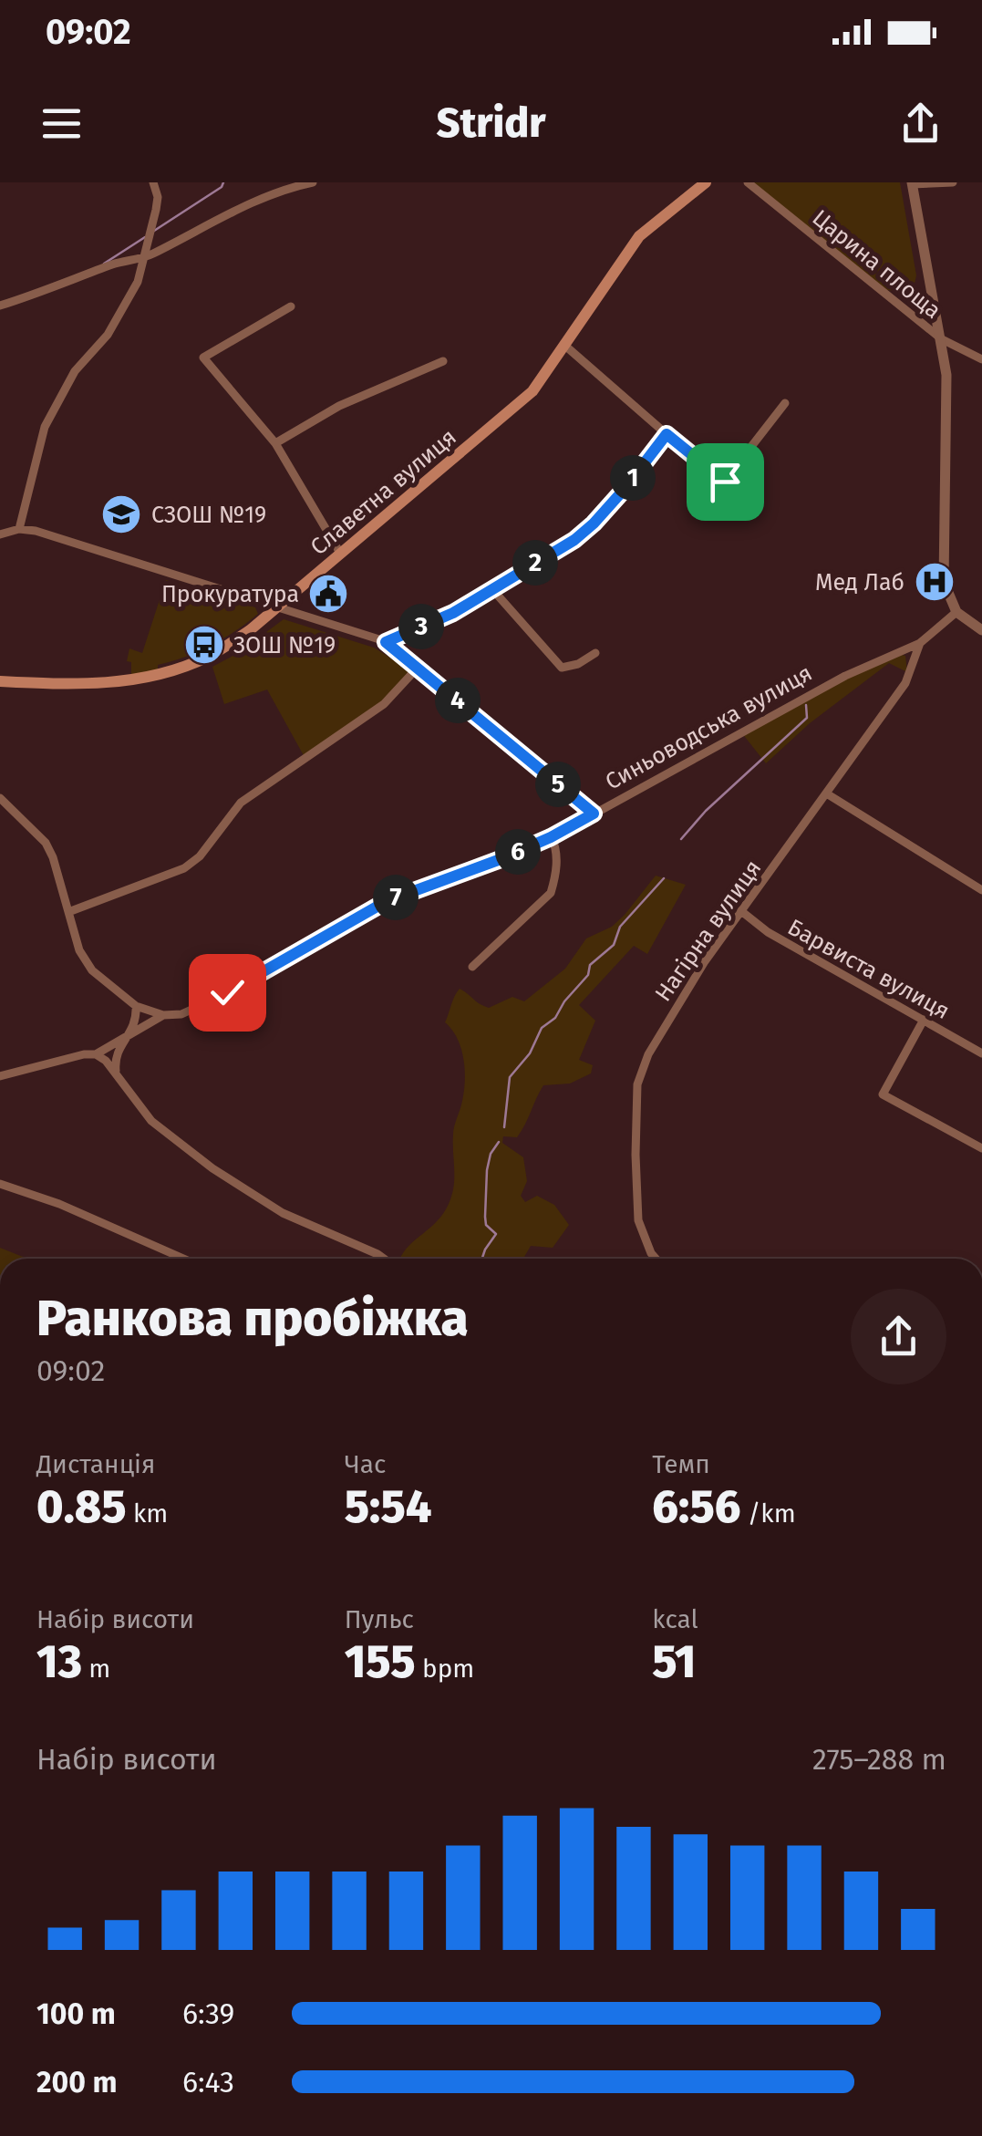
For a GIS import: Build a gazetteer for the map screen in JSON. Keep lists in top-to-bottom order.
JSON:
{
  "streets": {
    "main road": ["Славетна вулиця"],
    "street": [
      "Царина площа",
      "Синьоводська вулиця",
      "Нагірна вулиця",
      "Барвиста вулиця"
    ]
  },
  "crossings": [
    ["Синьоводська вулиця", "Нагірна вулиця"],
    ["Нагірна вулиця", "Барвиста вулиця"]
  ],
  "places": {
    "school or university": ["СЗОШ №19"],
    "hospital": ["Мед Лаб"],
    "public building": ["Прокуратура"],
    "bus stop": ["ЗОШ №19"]
  },
  "page": {
    "status": "09:02",
    "header": "Stridr",
    "pins": [
      "1",
      "2",
      "3",
      "4",
      "5",
      "6",
      "7"
    ],
    "heading": ["Ранкова пробіжка", "09:02"],
    "stats": [
      ["Дистанція", "0.85 km"],
      ["Час", "5:54"],
      ["Темп", "6:56 /km"],
      ["Набір висоти", "13 m"],
      ["Пульс", "155 bpm"],
      ["kcal", "51"]
    ],
    "chart": ["Набір висоти", "275–288 m"],
    "list": [
      {
        "name": "100 m",
        "note": "6:39"
      },
      {
        "name": "200 m",
        "note": "6:43"
      }
    ]
  }
}
